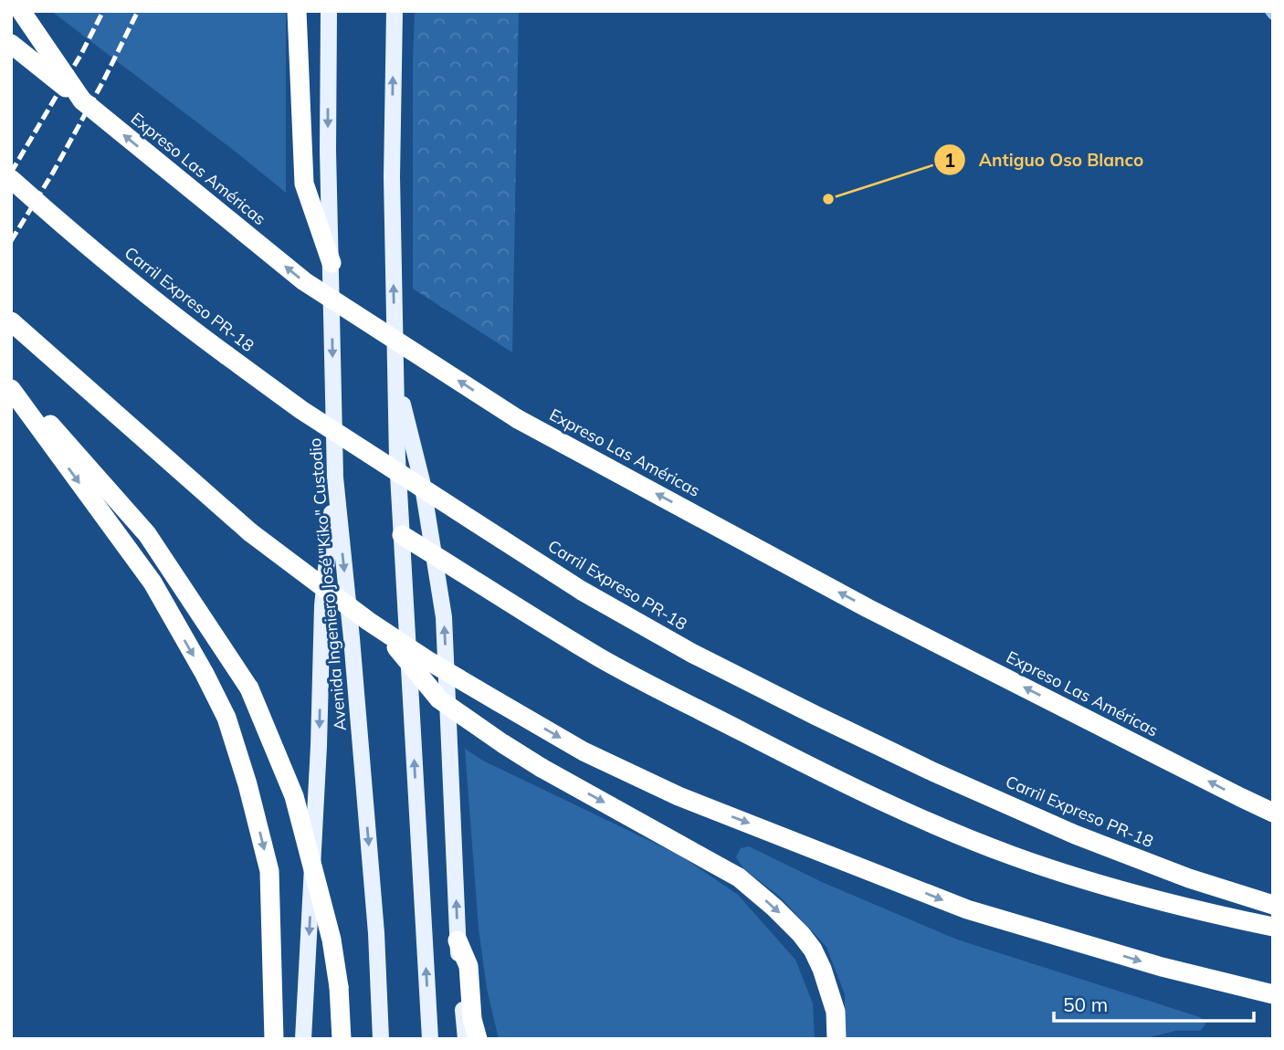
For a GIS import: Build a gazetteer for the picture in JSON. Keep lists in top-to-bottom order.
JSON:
{
  "streets": {
    "highway": ["Expreso Las Américas", "Carril Expreso PR-18"],
    "main road": ["Avenida Ingeniero José \"Kiko\" Custodio"]
  },
  "places": ["Antiguo Oso Blanco"],
  "scale_bar": "50 m"
}
